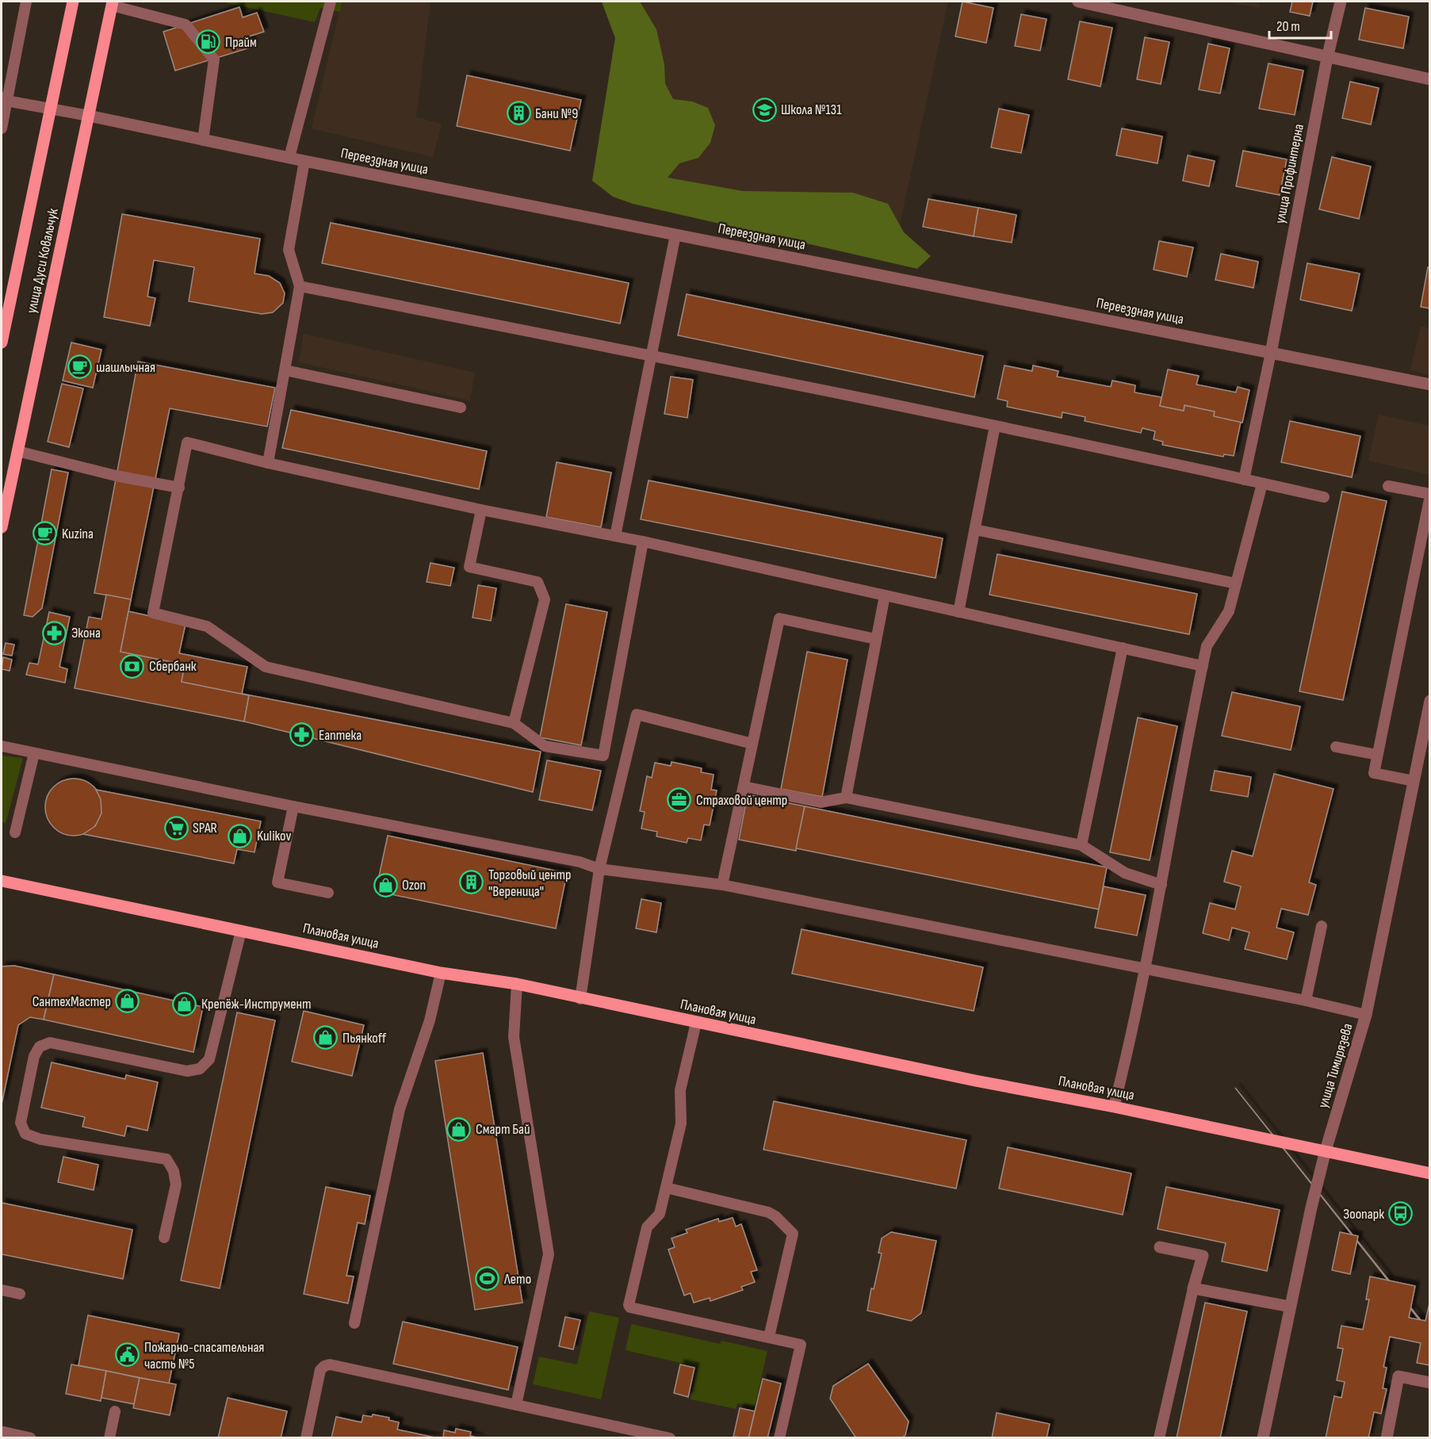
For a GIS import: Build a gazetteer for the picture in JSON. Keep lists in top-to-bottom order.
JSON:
{
  "streets": {
    "main road": ["улица Дуси Ковальчук", "Плановая улица"],
    "street": ["Переездная улица", "улица Профинтерна", "улица Тимирязева"]
  },
  "crossings": [
    ["Переездная улица", "улица Профинтерна"],
    ["Переездная улица", "улица Дуси Ковальчук"],
    ["Плановая улица", "улица Тимирязева"]
  ],
  "places": {
    "fuel station": ["Прайм"],
    "school or university": ["Школа №131"],
    "building": ["Бани №9", "Торговый центр \"Вереница\""],
    "cafe": ["шашлычная", "Kuzina"],
    "pharmacy": ["Экона", "Еаптека"],
    "bank": ["Сбербанк"],
    "office": ["Страховой центр"],
    "supermarket": ["SPAR"],
    "shop": [
      "Kulikov",
      "Ozon",
      "СантехМастер",
      "Крепёж-Инструмент",
      "Пьянкоff",
      "Смарт Бай"
    ],
    "bus stop": ["Зоопарк"],
    "sports": ["Лето"],
    "public building": ["Пожарно-спасательная часть №5"]
  },
  "scale_bar": "20 m"
}
